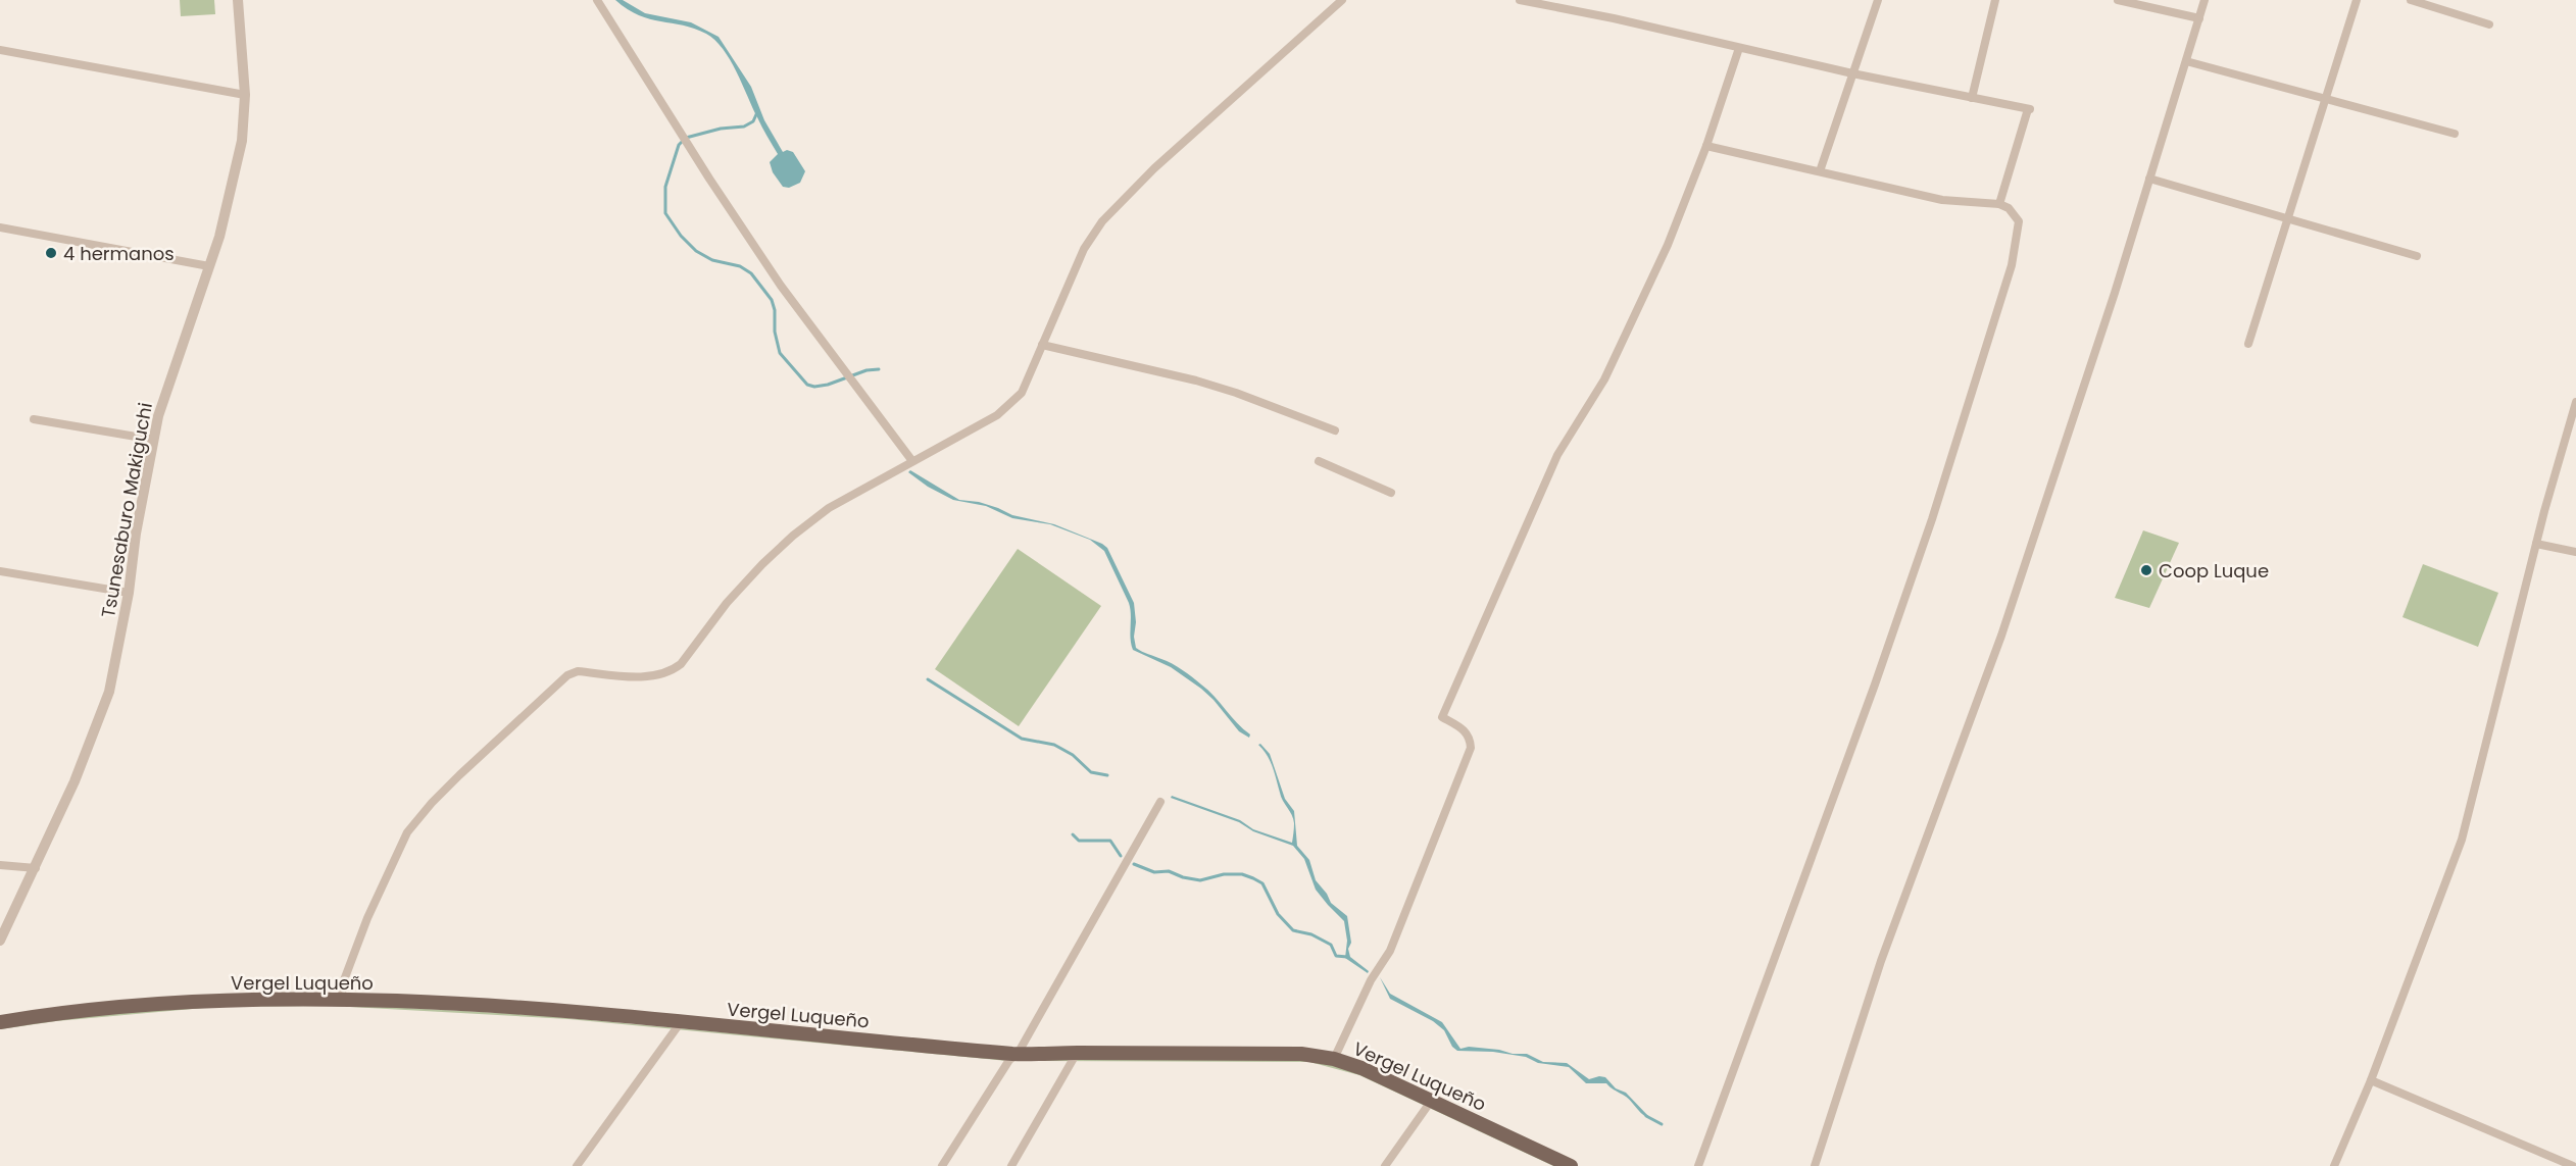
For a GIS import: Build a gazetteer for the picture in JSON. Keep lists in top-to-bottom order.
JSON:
{
  "streets": {
    "main road": ["Vergel Luqueño"],
    "street": ["Tsunesaburo Makiguchi"]
  },
  "places": ["4 hermanos", "Coop Luque"]
}
